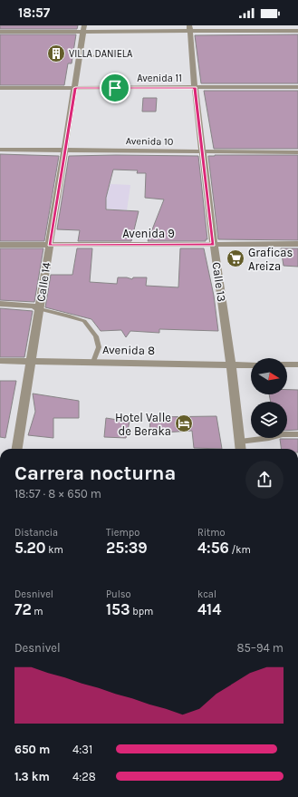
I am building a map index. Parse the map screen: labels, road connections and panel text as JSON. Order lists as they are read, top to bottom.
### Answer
{
  "streets": {
    "street": [
      "Avenida 11",
      "Avenida 10",
      "Avenida 9",
      "Calle 14",
      "Calle 13",
      "Avenida 8"
    ]
  },
  "crossings": [
    ["Avenida 11", "Calle 14"],
    ["Avenida 11", "Calle 13"],
    ["Avenida 10", "Calle 14"],
    ["Avenida 10", "Calle 13"],
    ["Avenida 9", "Calle 14"],
    ["Avenida 9", "Calle 13"],
    ["Calle 14", "Avenida 8"],
    ["Calle 13", "Avenida 8"]
  ],
  "places": {
    "building": ["VILLA DANIELA"],
    "supermarket": ["Graficas Areiza"],
    "hotel": ["Hotel Valle de Beraka"]
  },
  "north": "right",
  "page": {
    "status": "18:57",
    "heading": ["Carrera nocturna", "18:57 · 8 × 650 m"],
    "stats": [
      ["Distancia", "5.20 km"],
      ["Tiempo", "25:39"],
      ["Ritmo", "4:56 /km"],
      ["Desnivel", "72 m"],
      ["Pulso", "153 bpm"],
      ["kcal", "414"]
    ],
    "chart": ["Desnivel", "85–94 m"],
    "list": [
      {
        "name": "650 m",
        "note": "4:31"
      },
      {
        "name": "1.3 km",
        "note": "4:28"
      }
    ]
  }
}
